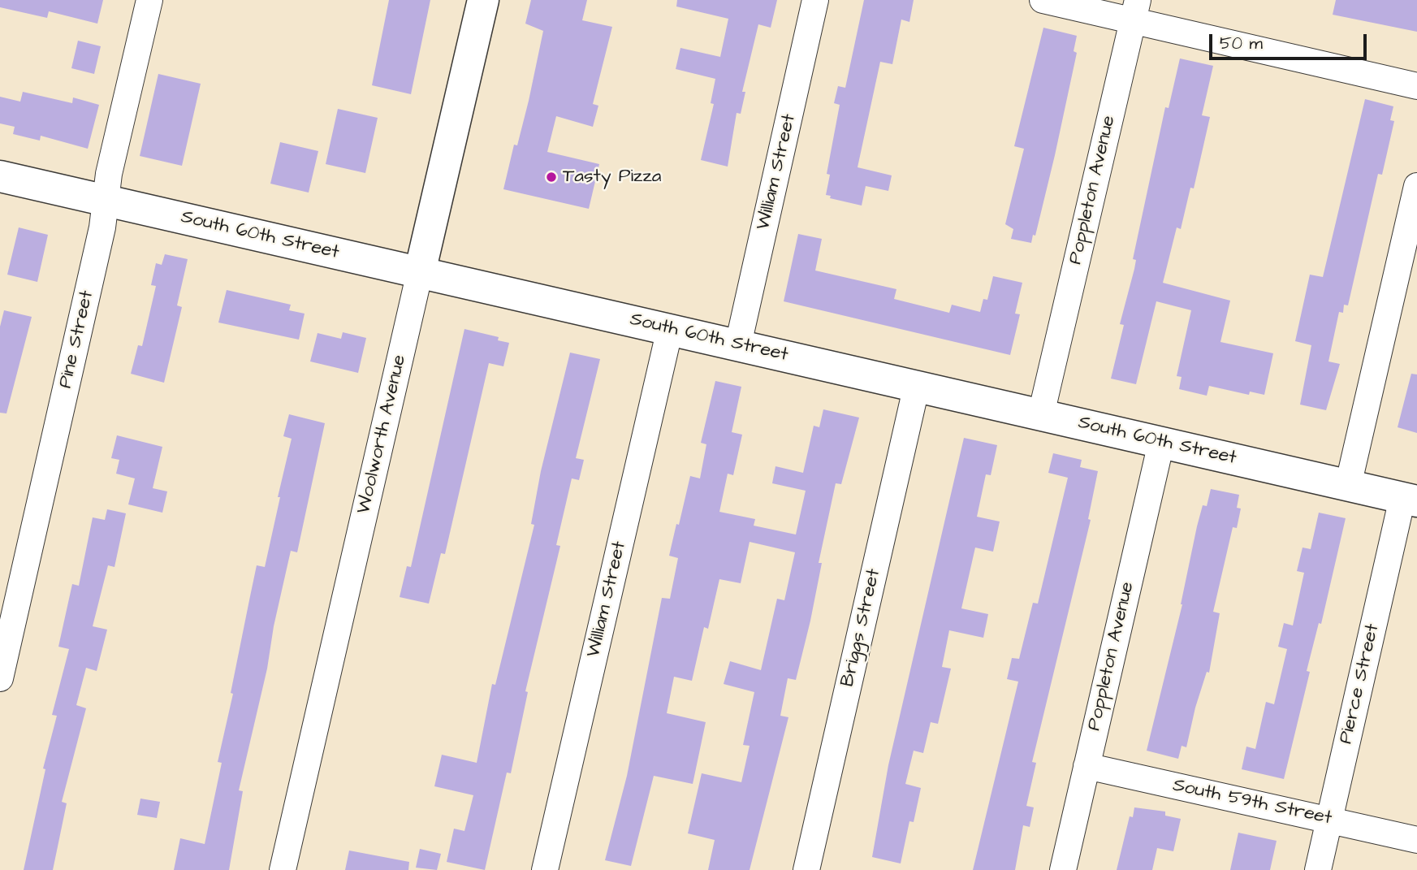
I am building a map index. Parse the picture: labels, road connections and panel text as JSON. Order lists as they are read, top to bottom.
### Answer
{
  "streets": {
    "main road": ["South 60th Street", "Woolworth Avenue"],
    "street": [
      "William Street",
      "Poppleton Avenue",
      "Pine Street",
      "Briggs Street",
      "Pierce Street",
      "South 59th Street"
    ]
  },
  "crossings": [
    ["William Street", "South 60th Street"],
    ["Poppleton Avenue", "South 60th Street"],
    ["Poppleton Avenue", "South 59th Street"],
    ["South 60th Street", "Pine Street"],
    ["South 60th Street", "Woolworth Avenue"],
    ["South 60th Street", "Briggs Street"],
    ["South 60th Street", "Pierce Street"],
    ["Pierce Street", "South 59th Street"]
  ],
  "places": ["Tasty Pizza"],
  "scale_bar": "50 m"
}
